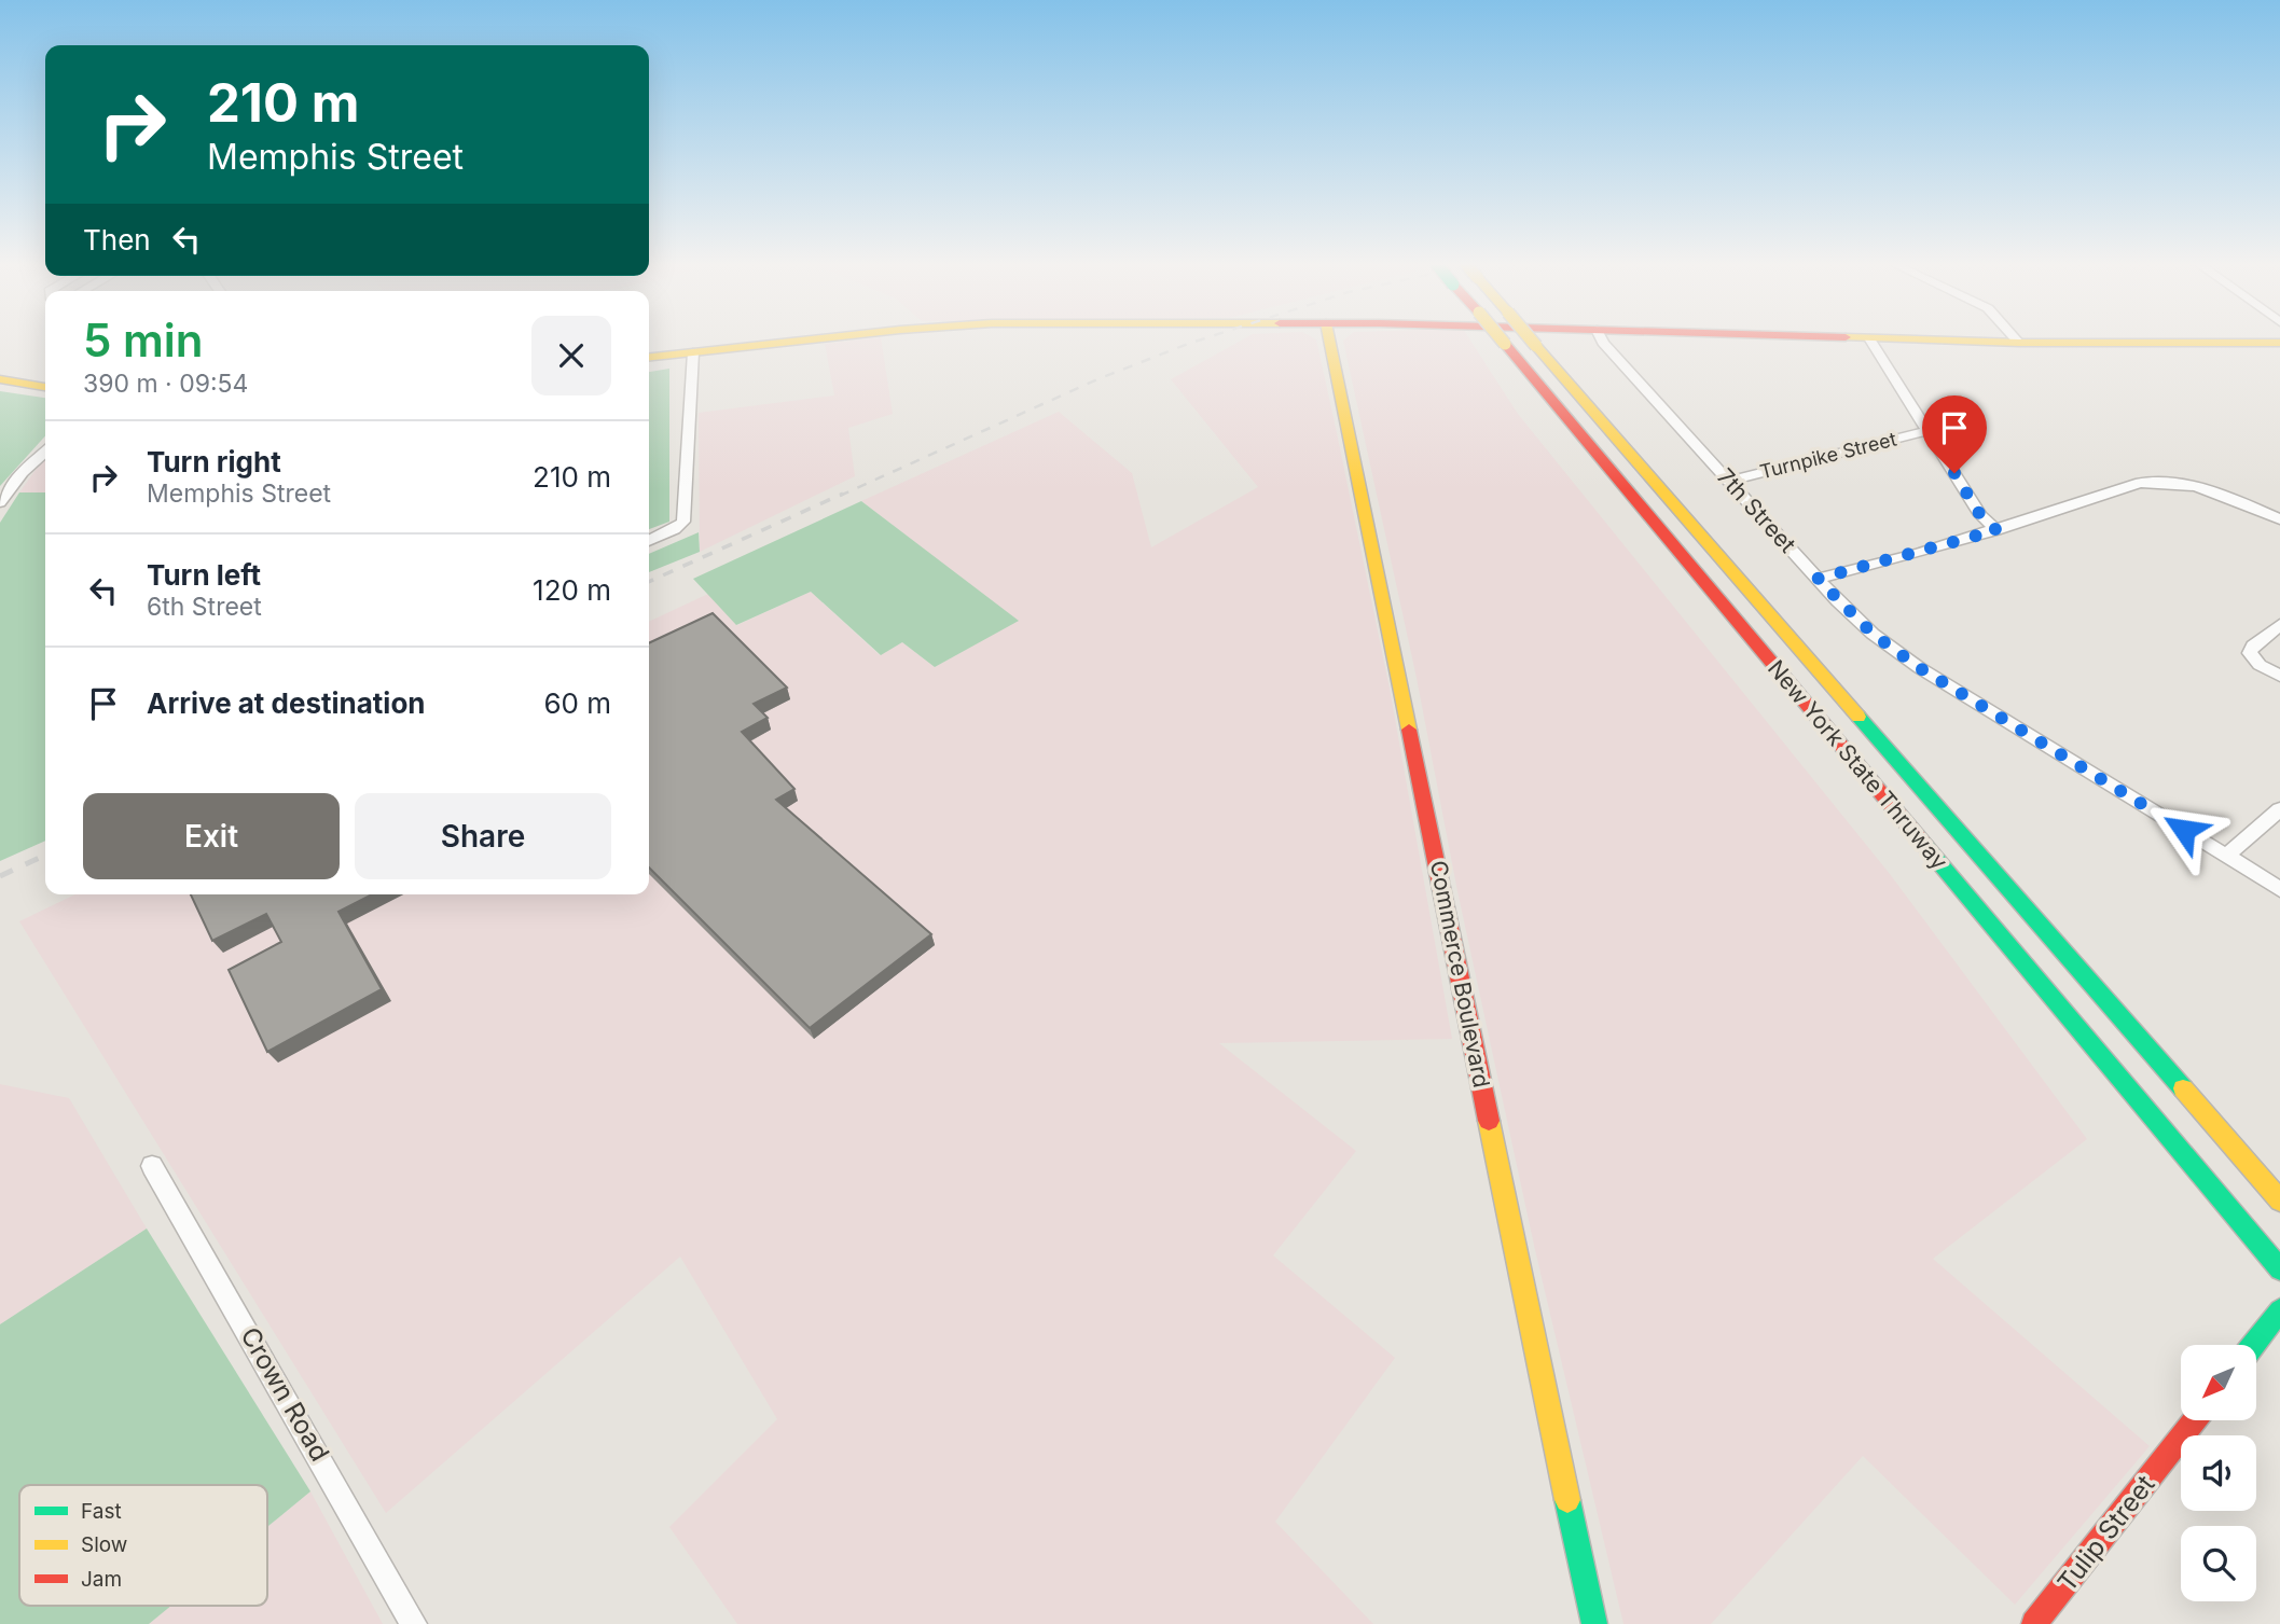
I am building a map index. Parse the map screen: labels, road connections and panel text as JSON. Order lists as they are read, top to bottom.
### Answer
{
  "streets": {
    "main road": ["New York State Thruway", "Commerce Boulevard", "Tulip Street"],
    "street": ["Turnpike Street", "7th Street", "Crown Road"]
  },
  "crossings": [
    ["Turnpike Street", "7th Street"]
  ],
  "legend": ["Fast", "Slow", "Jam"],
  "north": "bottom left",
  "page": {
    "turn": ["210 m", "Memphis Street"],
    "then": "Then",
    "heading": ["5 min", "390 m · 09:54"],
    "list": [
      {
        "name": "Turn right",
        "note": "Memphis Street",
        "value": "210 m"
      },
      {
        "name": "Turn left",
        "note": "6th Street",
        "value": "120 m"
      },
      {
        "name": "Arrive at destination",
        "value": "60 m"
      }
    ],
    "buttons": ["Exit", "Share"]
  }
}
